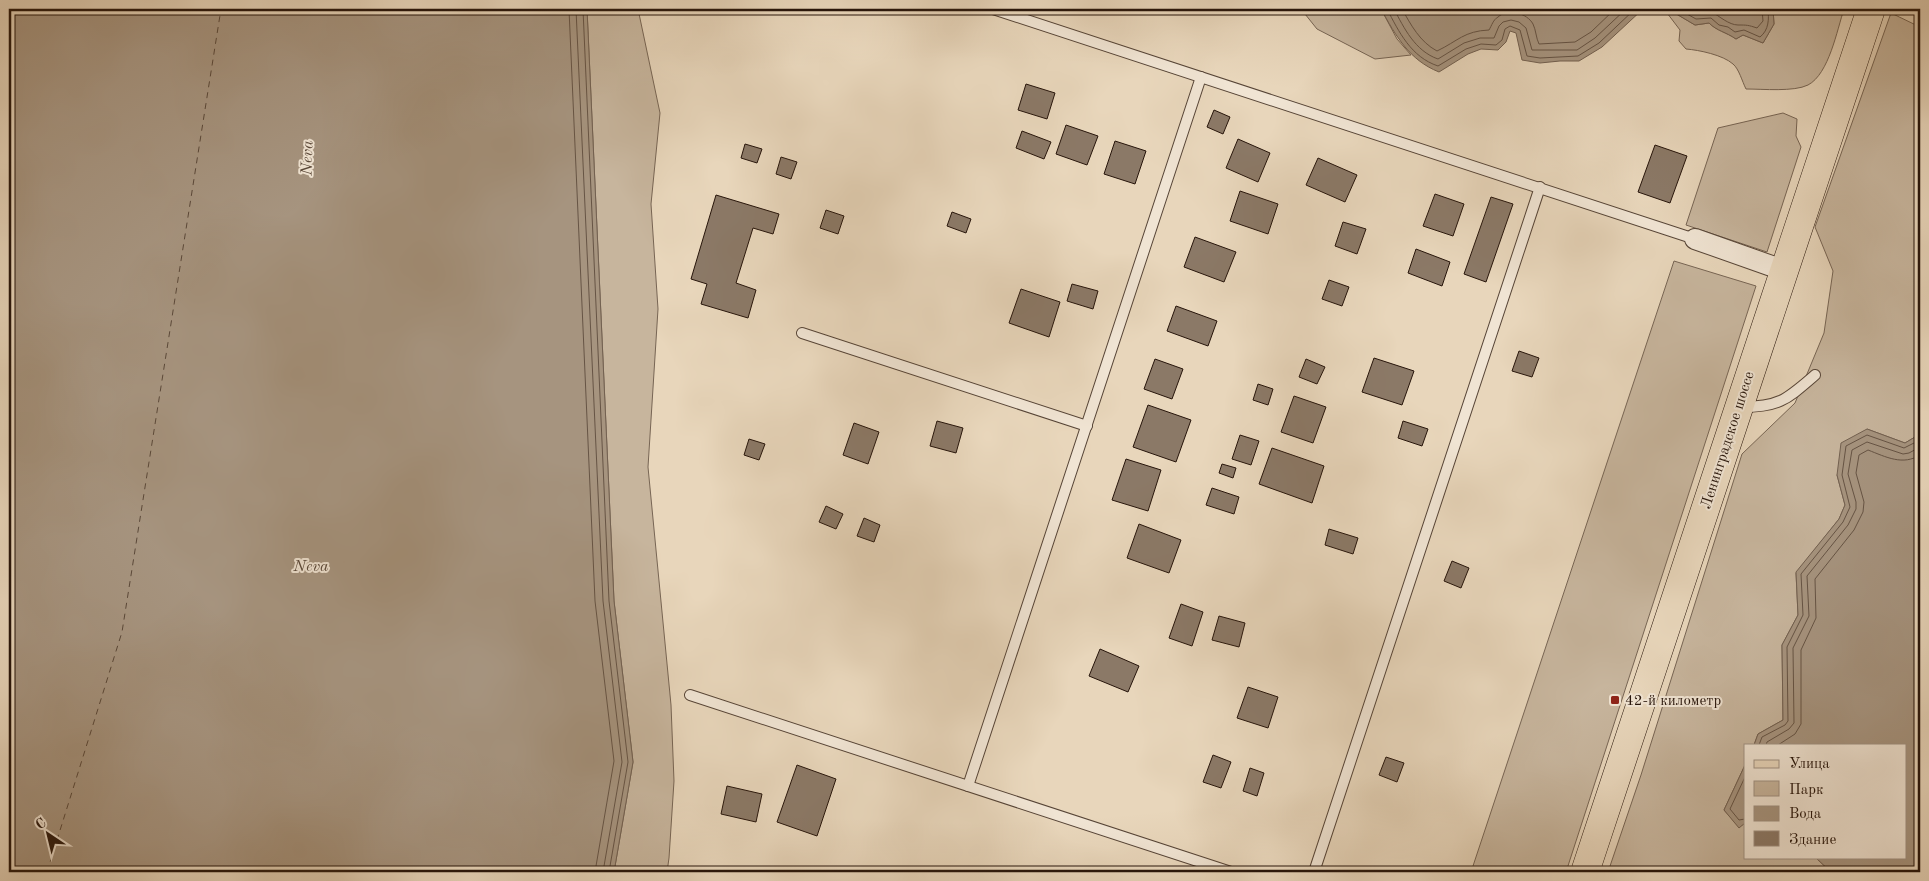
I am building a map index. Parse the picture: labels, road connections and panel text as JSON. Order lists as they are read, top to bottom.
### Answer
{
  "streets": {
    "main road": ["Ленинградское шоссе"]
  },
  "water": ["Neva"],
  "places": {
    "transit": ["42-й километр"]
  },
  "legend": [
    "Улица",
    "Парк",
    "Вода",
    "Здание"
  ],
  "north": "top left"
}
